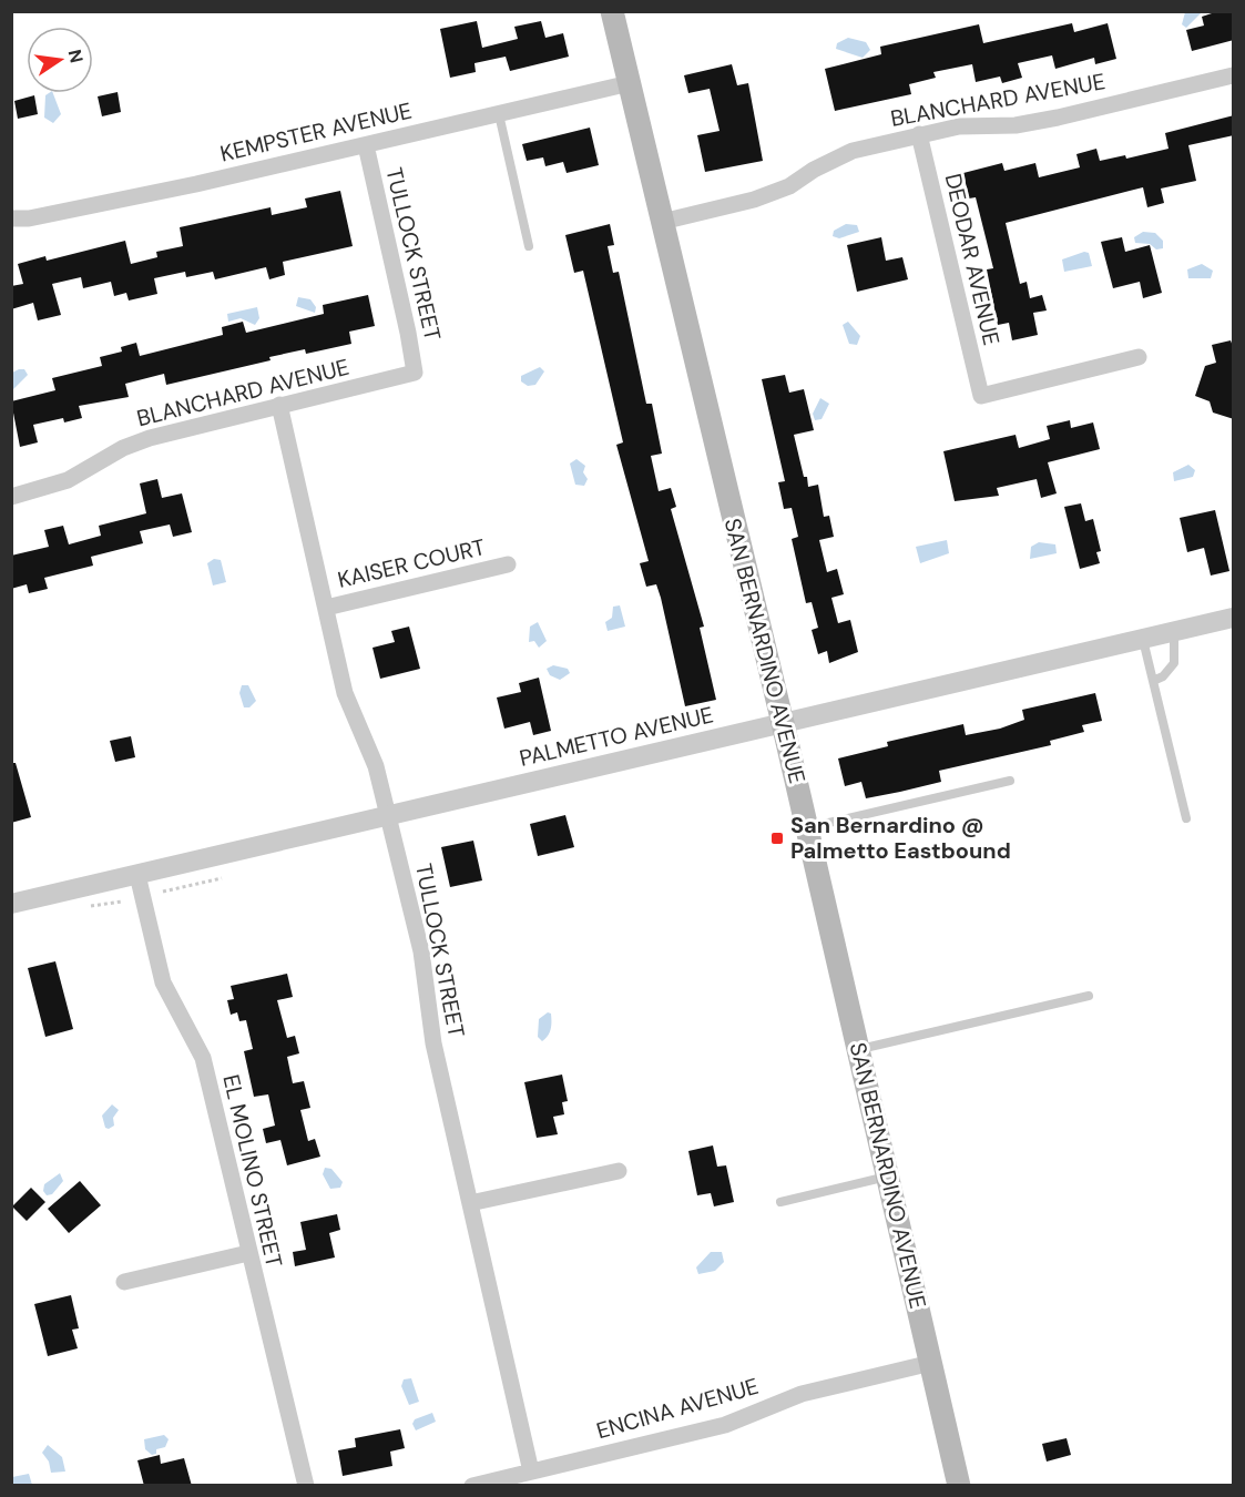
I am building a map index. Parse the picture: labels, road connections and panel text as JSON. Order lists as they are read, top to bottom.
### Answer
{
  "streets": {
    "main road": ["SAN BERNARDINO AVENUE"],
    "street": [
      "BLANCHARD AVENUE",
      "KEMPSTER AVENUE",
      "TULLOCK STREET",
      "DEODAR AVENUE",
      "KAISER COURT",
      "PALMETTO AVENUE",
      "EL MOLINO STREET",
      "ENCINA AVENUE"
    ]
  },
  "crossings": [
    ["BLANCHARD AVENUE", "TULLOCK STREET"],
    ["BLANCHARD AVENUE", "DEODAR AVENUE"],
    ["BLANCHARD AVENUE", "SAN BERNARDINO AVENUE"],
    ["KEMPSTER AVENUE", "TULLOCK STREET"],
    ["KEMPSTER AVENUE", "SAN BERNARDINO AVENUE"],
    ["TULLOCK STREET", "KAISER COURT"],
    ["TULLOCK STREET", "PALMETTO AVENUE"],
    ["TULLOCK STREET", "ENCINA AVENUE"],
    ["SAN BERNARDINO AVENUE", "PALMETTO AVENUE"],
    ["SAN BERNARDINO AVENUE", "ENCINA AVENUE"],
    ["PALMETTO AVENUE", "EL MOLINO STREET"]
  ],
  "places": {
    "transit": ["San Bernardino @ Palmetto Eastbound"]
  },
  "north": "right"
}
